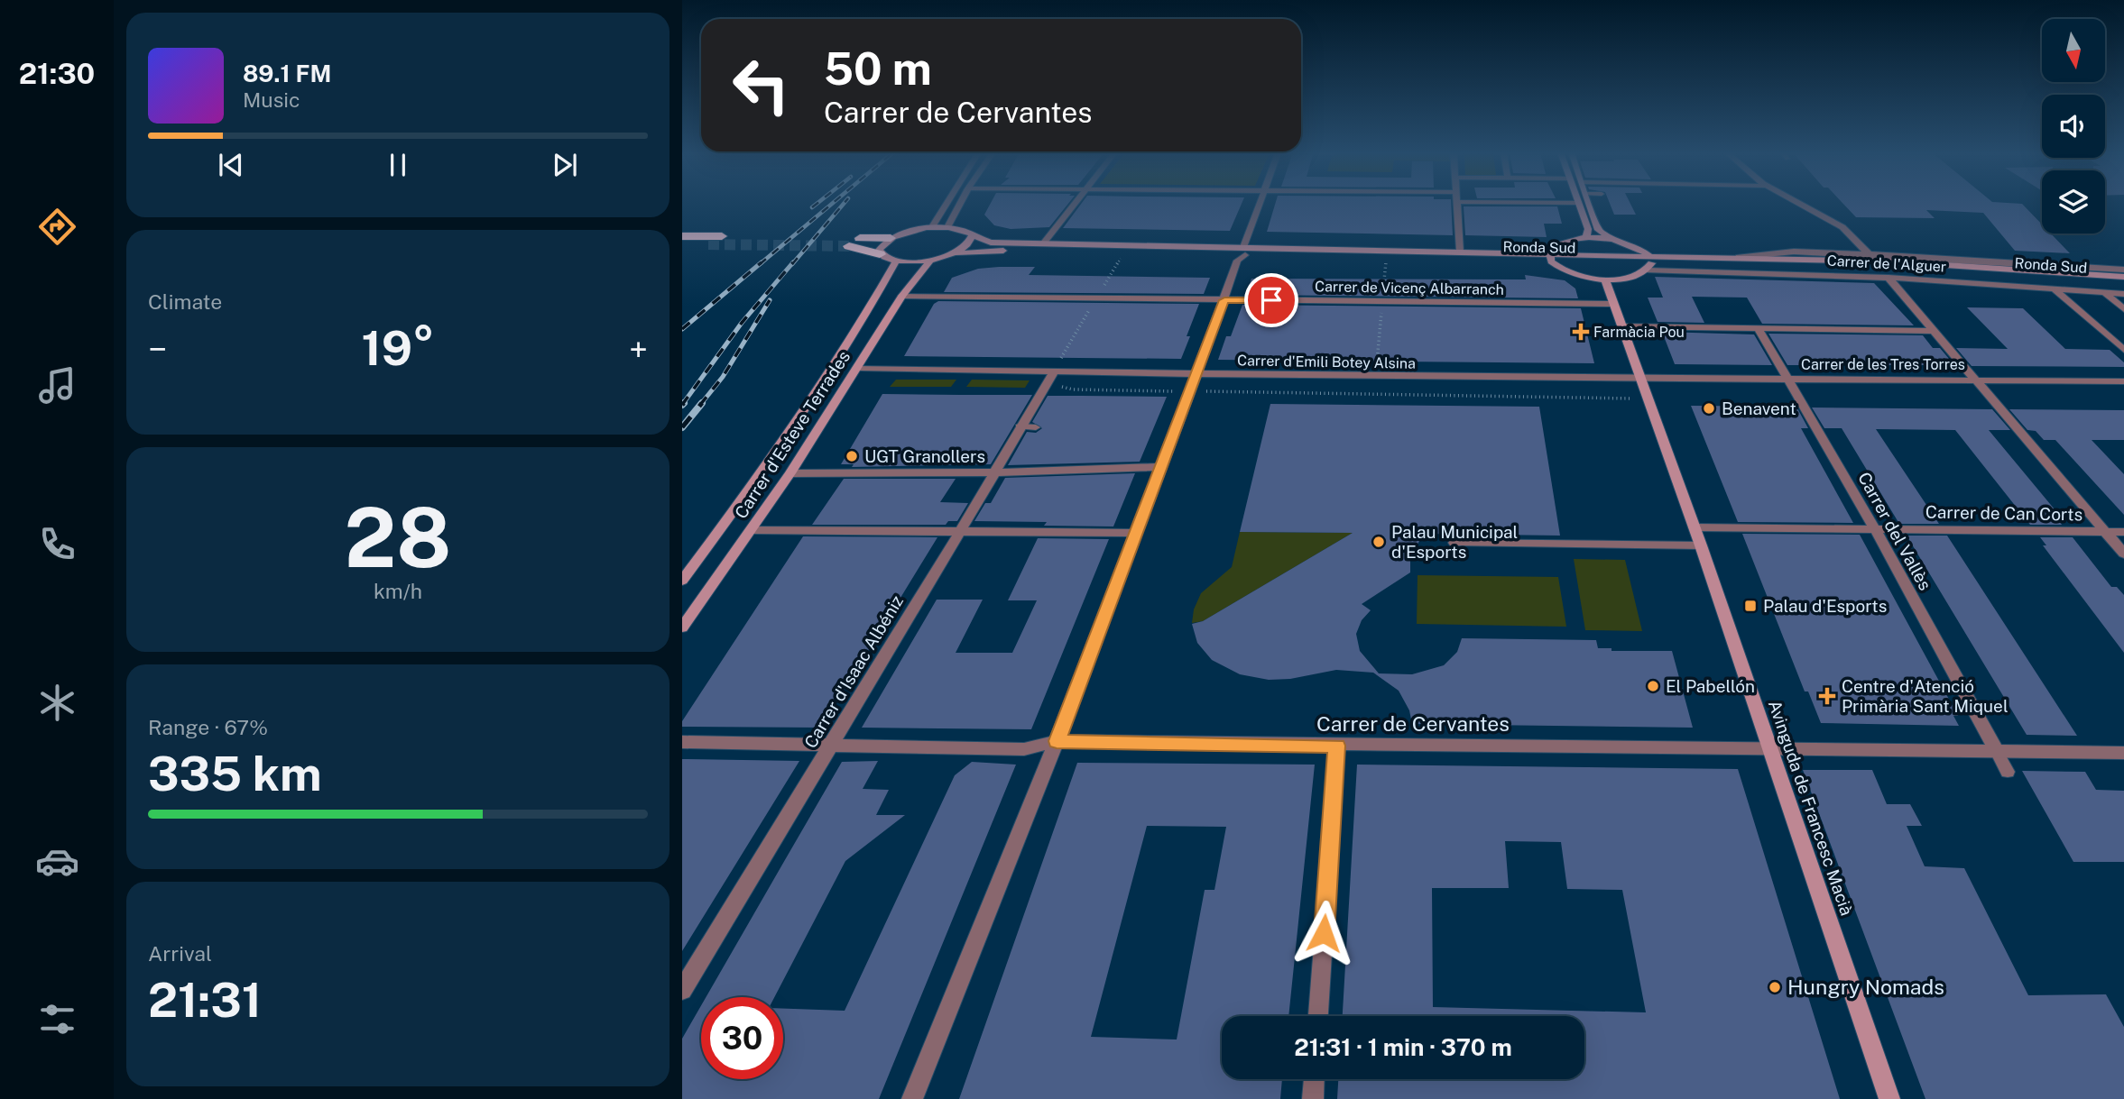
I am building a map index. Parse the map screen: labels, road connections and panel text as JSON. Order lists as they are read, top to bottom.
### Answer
{
  "streets": {
    "main road": ["Ronda Sud", "Carrer d'Esteve Terrades", "Avinguda de Francesc Macià"],
    "street": [
      "Carrer de l'Alguer",
      "Carrer de Vicenç Albarranch",
      "Carrer d'Emili Botey Alsina",
      "Carrer de les Tres Torres",
      "Carrer de Can Corts",
      "Carrer del Vallès",
      "Carrer d'Isaac Albéniz",
      "Carrer de Cervantes"
    ]
  },
  "crossings": [
    ["Ronda Sud", "Carrer de l'Alguer"],
    ["Ronda Sud", "Carrer d'Esteve Terrades"],
    ["Carrer de Vicenç Albarranch", "Carrer d'Esteve Terrades"],
    ["Carrer de Vicenç Albarranch", "Avinguda de Francesc Macià"],
    ["Carrer d'Emili Botey Alsina", "Carrer de les Tres Torres"],
    ["Carrer d'Emili Botey Alsina", "Carrer d'Esteve Terrades"],
    ["Carrer d'Emili Botey Alsina", "Carrer d'Isaac Albéniz"],
    ["Carrer d'Emili Botey Alsina", "Avinguda de Francesc Macià"],
    ["Carrer de les Tres Torres", "Carrer del Vallès"],
    ["Carrer de les Tres Torres", "Avinguda de Francesc Macià"],
    ["Carrer de Can Corts", "Carrer del Vallès"],
    ["Carrer de Can Corts", "Avinguda de Francesc Macià"],
    ["Carrer del Vallès", "Carrer de Cervantes"],
    ["Carrer d'Isaac Albéniz", "Carrer de Cervantes"],
    ["Carrer de Cervantes", "Avinguda de Francesc Macià"]
  ],
  "places": {
    "health": ["Farmàcia Pou", "Centre d'Atenció Primària Sant Miquel"],
    "other": [
      "Benavent",
      "UGT Granollers",
      "Palau Municipal d'Esports",
      "El Pabellón",
      "Hungry Nomads"
    ],
    "transit": ["Palau d'Esports"]
  },
  "north": "bottom",
  "page": {
    "tabs": "21:30",
    "turn": ["50 m", "Carrer de Cervantes"],
    "song": ["89.1 FM", "Music"],
    "tile": [
      "Climate",
      ["28", "km/h"],
      ["Range · 67%", "335 km"],
      ["Arrival", "21:31"]
    ],
    "heat": ["−", "19°", "+"],
    "limit": "30",
    "trip": "21:31 · 1 min · 370 m"
  }
}
